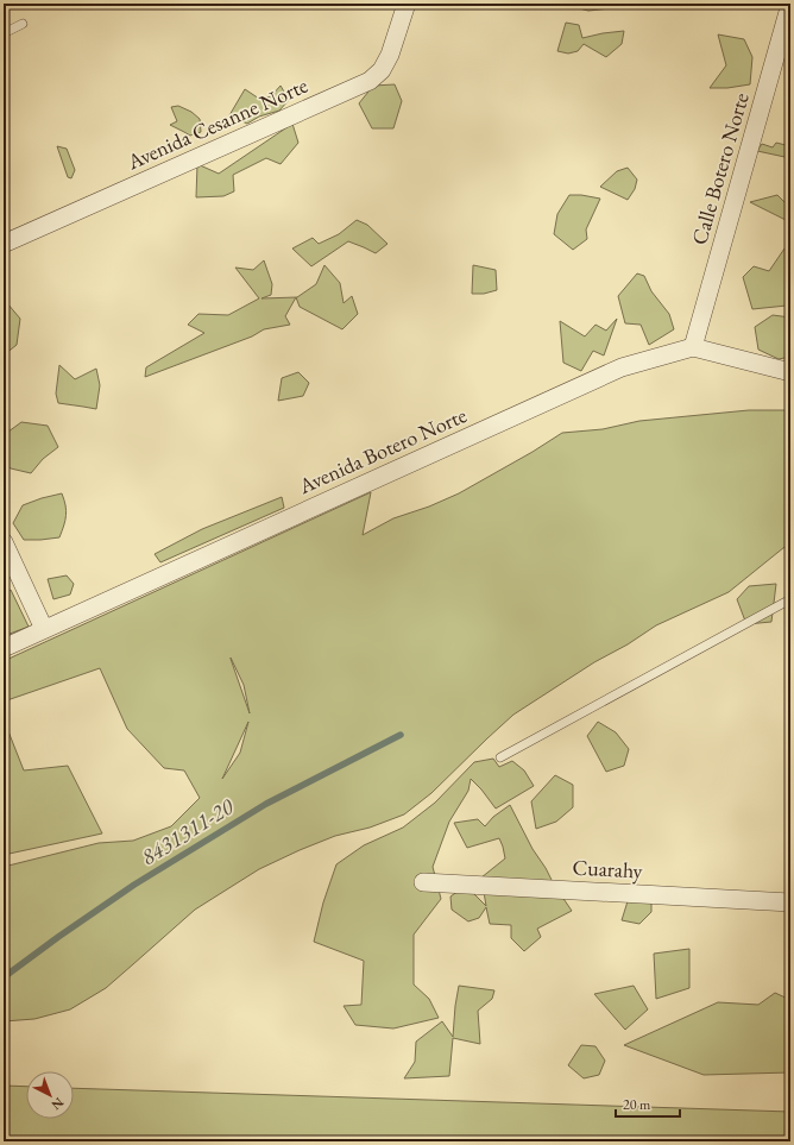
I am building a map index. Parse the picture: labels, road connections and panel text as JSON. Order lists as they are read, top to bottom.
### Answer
{
  "streets": {
    "street": [
      "Avenida Cesanne Norte",
      "Calle Botero Norte",
      "Avenida Botero Norte",
      "Cuarahy"
    ]
  },
  "crossings": [
    ["Calle Botero Norte", "Avenida Botero Norte"]
  ],
  "water": ["8431311-20"],
  "scale_bar": "20 m",
  "north": "bottom right"
}
